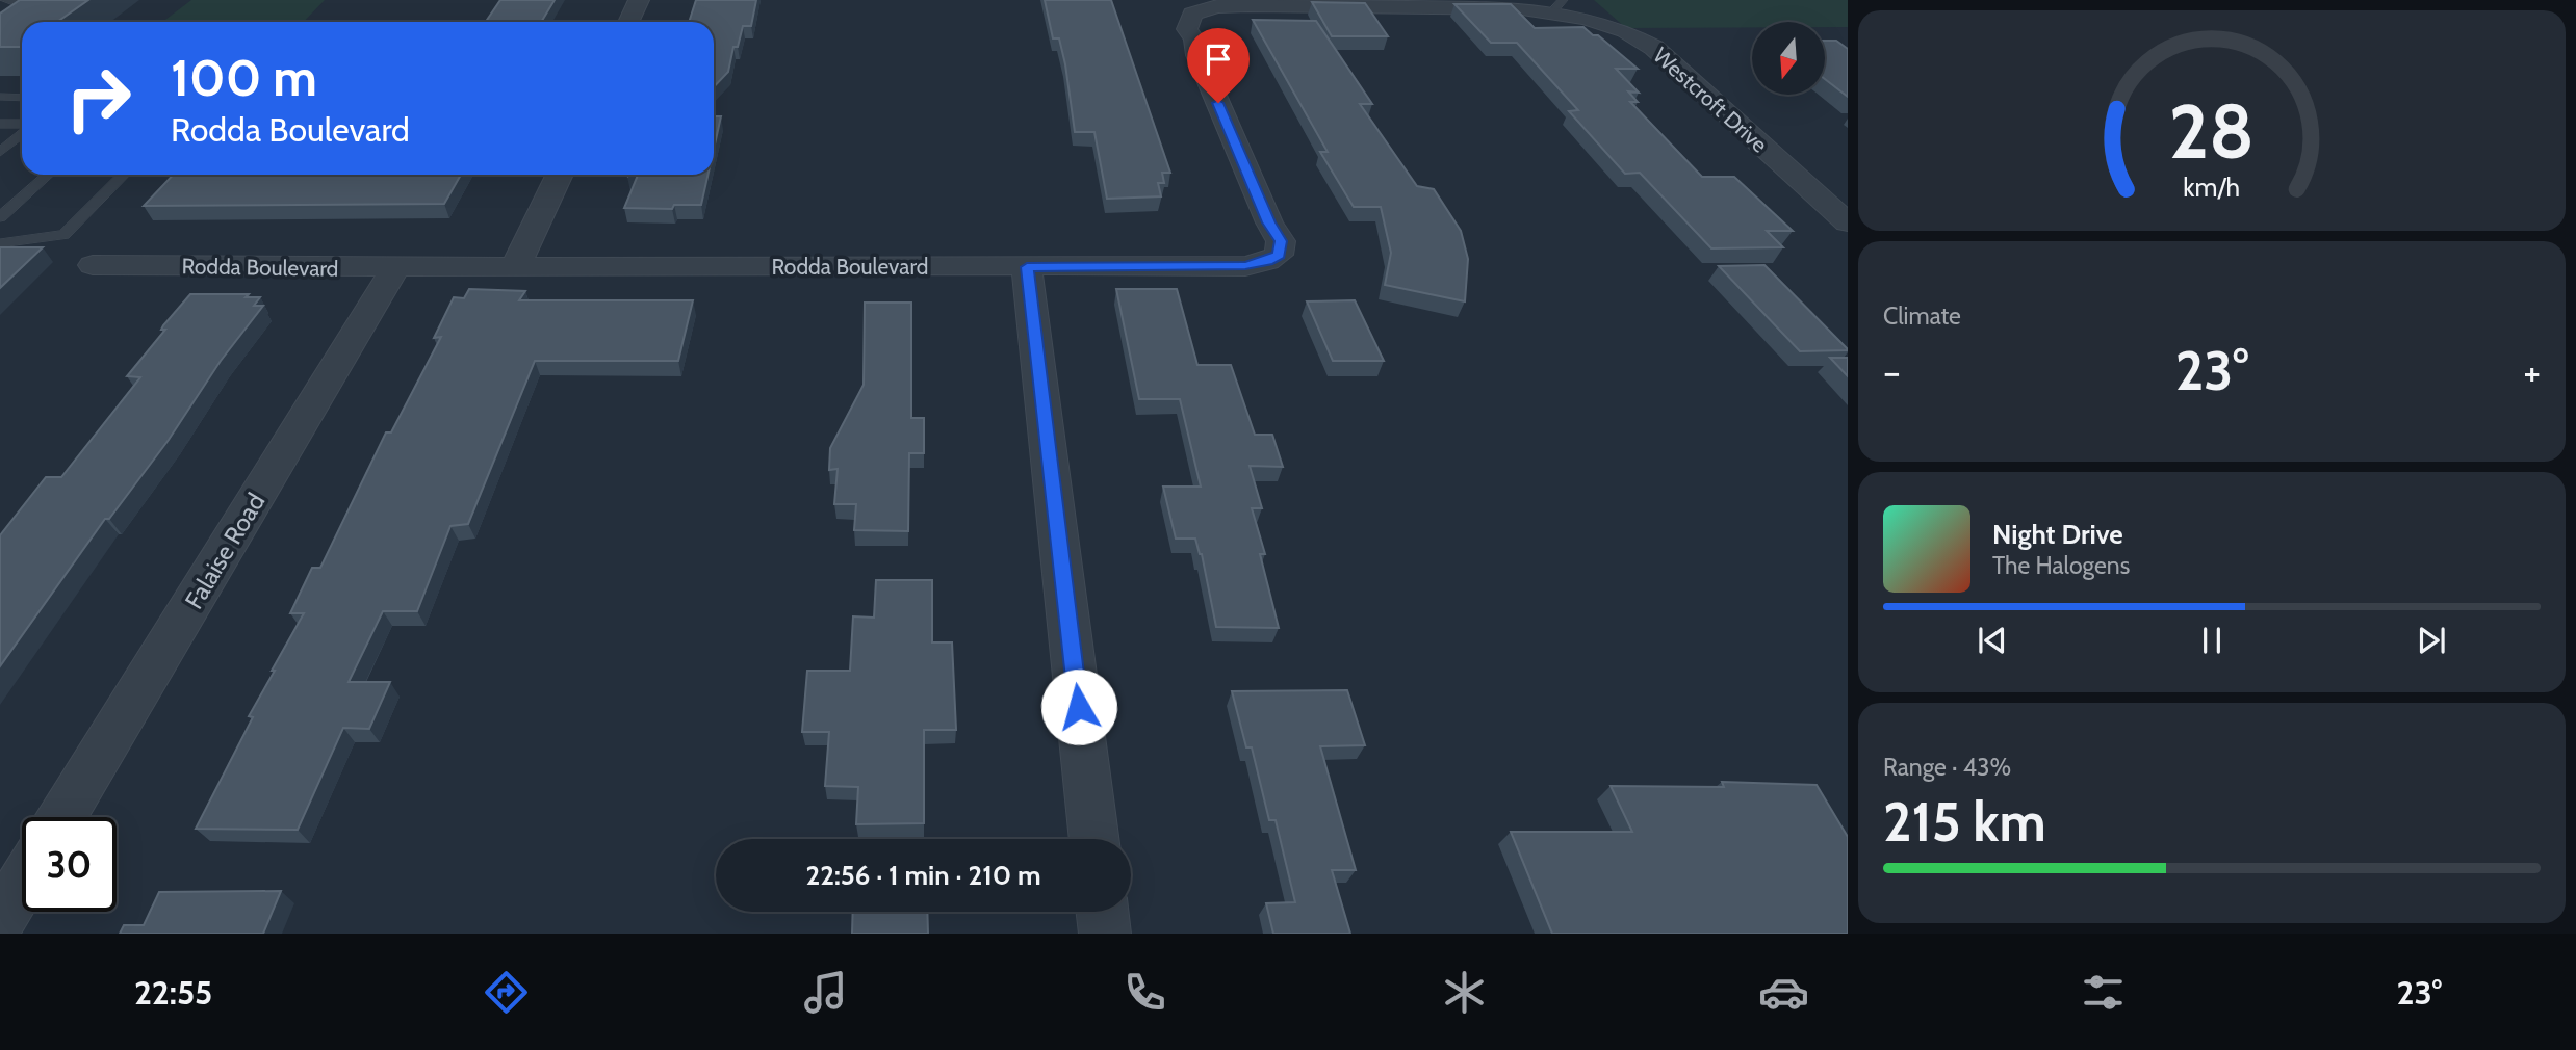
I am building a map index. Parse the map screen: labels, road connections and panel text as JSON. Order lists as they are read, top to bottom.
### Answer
{
  "streets": {
    "street": ["Westcroft Drive", "Rodda Boulevard", "Falaise Road"]
  },
  "crossings": [
    ["Westcroft Drive", "Rodda Boulevard"],
    ["Rodda Boulevard", "Falaise Road"]
  ],
  "north": "bottom",
  "page": {
    "turn": ["100 m", "Rodda Boulevard"],
    "tile": [
      "Climate",
      ["Range · 43%", "215 km"]
    ],
    "heat": ["−", "23°", "+"],
    "song": ["Night Drive", "The Halogens"],
    "limit": "30",
    "trip": "22:56 · 1 min · 210 m",
    "tabs": ["22:55", "23°"],
    "gauge": ["28", "km/h"]
  }
}
